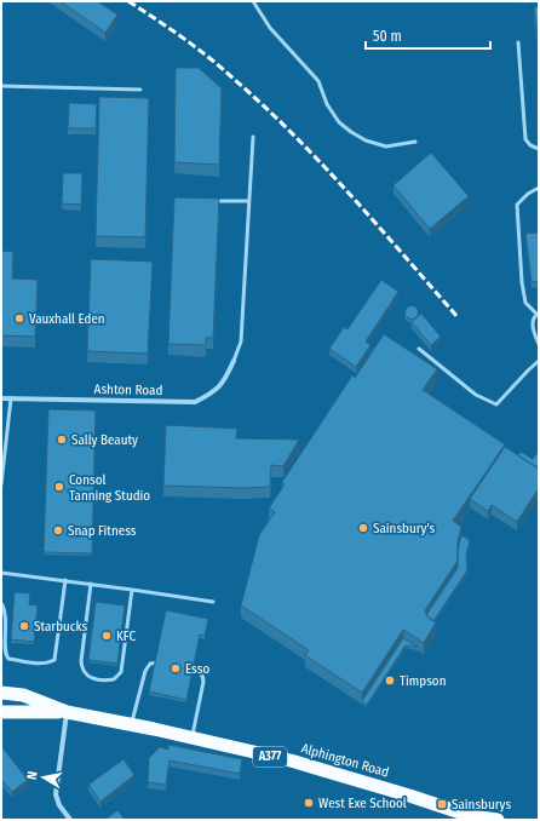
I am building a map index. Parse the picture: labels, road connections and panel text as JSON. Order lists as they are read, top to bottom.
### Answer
{
  "streets": {
    "highway": ["A377", "Alphington Road"],
    "street": ["Ashton Road"]
  },
  "places": {
    "other": [
      "Vauxhall Eden",
      "Sally Beauty",
      "Consol Tanning Studio",
      "Sainsbury's",
      "Snap Fitness",
      "Starbucks",
      "KFC",
      "Esso",
      "Timpson",
      "West Exe School"
    ],
    "transit": ["Sainsburys"]
  },
  "scale_bar": "50 m",
  "north": "left"
}
